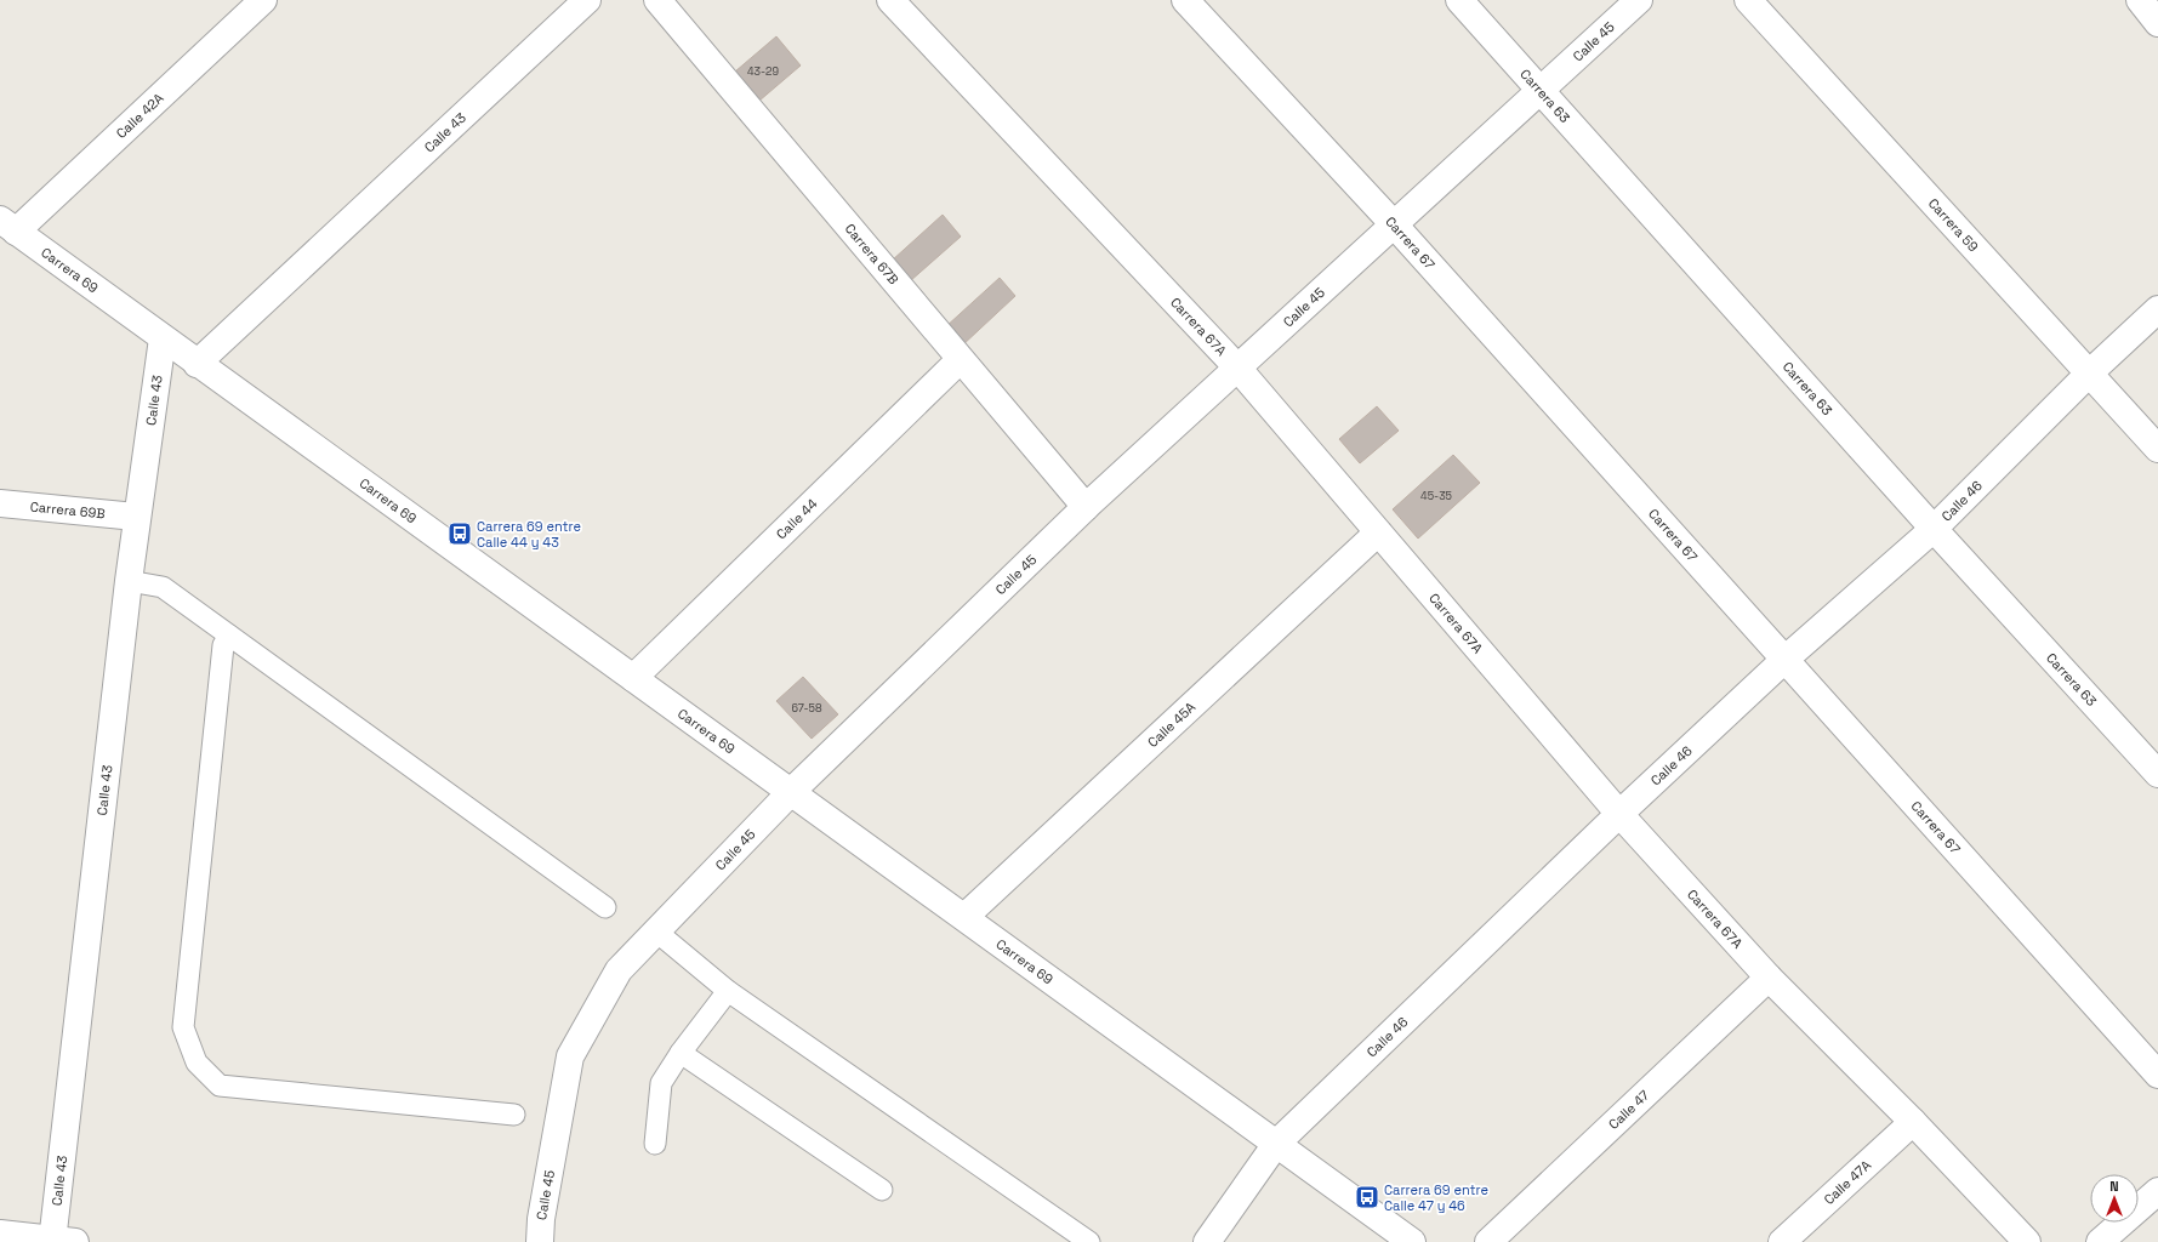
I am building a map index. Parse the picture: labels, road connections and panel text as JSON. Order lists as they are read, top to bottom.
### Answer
{
  "streets": {
    "street": [
      "Calle 45",
      "Carrera 63",
      "Calle 42A",
      "Calle 43",
      "Carrera 59",
      "Carrera 67",
      "Carrera 67B",
      "Carrera 69",
      "Carrera 67A",
      "Calle 46",
      "Carrera 69B",
      "Calle 44",
      "Calle 45A",
      "Calle 47",
      "Calle 47A"
    ]
  },
  "crossings": [
    ["Calle 45", "Carrera 63"],
    ["Calle 45", "Carrera 67"],
    ["Calle 45", "Carrera 67B"],
    ["Calle 45", "Carrera 69"],
    ["Calle 45", "Carrera 67A"],
    ["Carrera 63", "Calle 46"],
    ["Calle 42A", "Carrera 69"],
    ["Calle 43", "Carrera 69"],
    ["Calle 43", "Carrera 69B"],
    ["Carrera 59", "Calle 46"],
    ["Carrera 67", "Calle 46"],
    ["Carrera 67B", "Calle 44"],
    ["Carrera 69", "Calle 46"],
    ["Carrera 69", "Calle 44"],
    ["Carrera 69", "Calle 45A"],
    ["Carrera 67A", "Calle 46"],
    ["Carrera 67A", "Calle 45A"],
    ["Carrera 67A", "Calle 47"],
    ["Carrera 67A", "Calle 47A"]
  ],
  "places": {
    "bus stop": ["Carrera 69 entre Calle 44 y 43", "Carrera 69 entre Calle 47 y 46"]
  },
  "house_numbers": ["43-29", "45-35", "67-58"],
  "north": "top"
}
